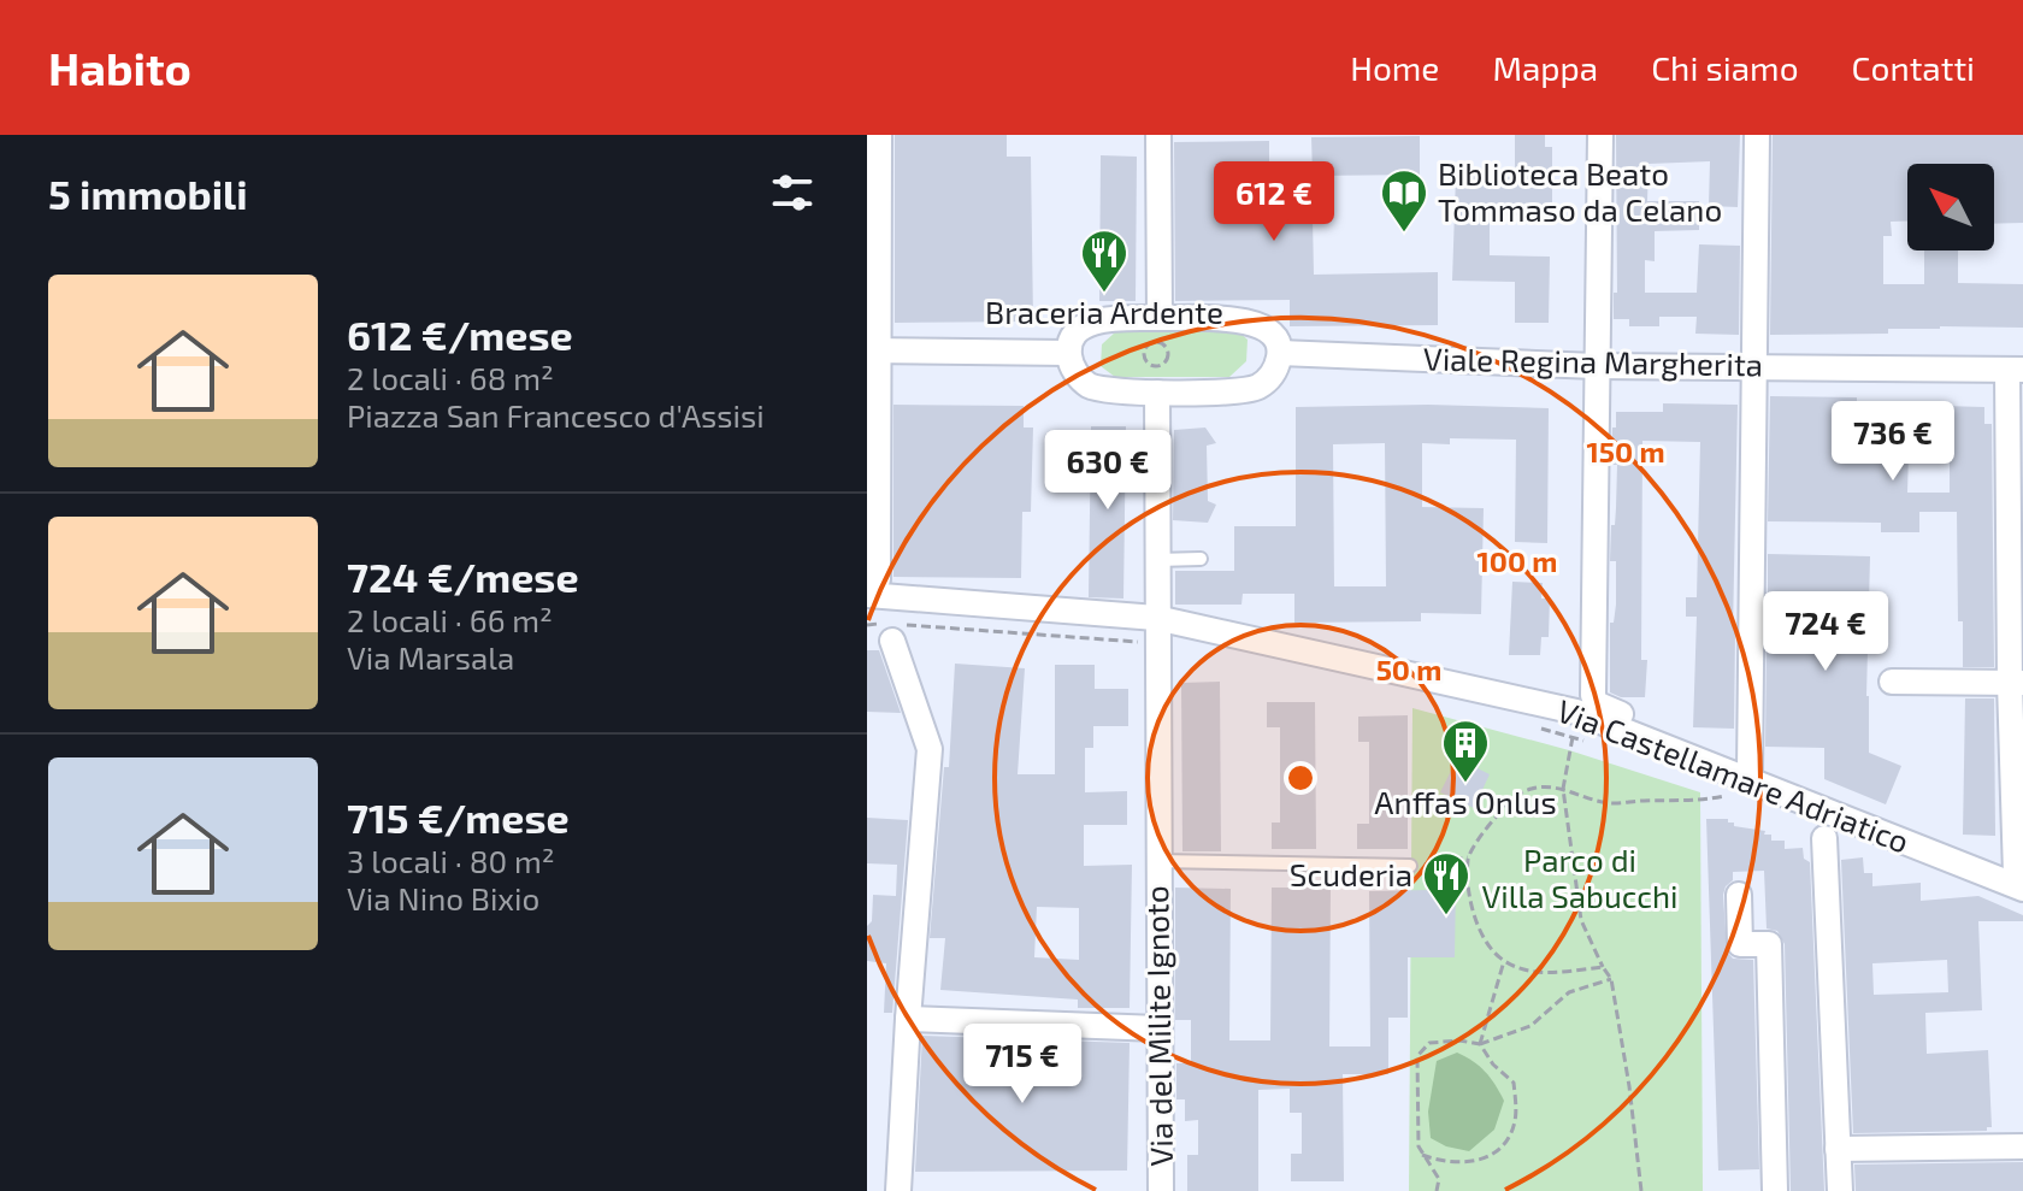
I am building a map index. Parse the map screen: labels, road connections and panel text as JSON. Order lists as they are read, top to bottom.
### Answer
{
  "streets": {
    "street": ["Viale Regina Margherita", "Via Castellamare Adriatico", "Via del Milite Ignoto"]
  },
  "crossings": [
    ["Via Castellamare Adriatico", "Via del Milite Ignoto"]
  ],
  "parks": ["Parco di Villa Sabucchi"],
  "places": {
    "library": ["Biblioteca Beato Tommaso da Celano"],
    "restaurant": ["Braceria Ardente", "Scuderia"],
    "building": ["Anffas Onlus"]
  },
  "north": "top left",
  "page": {
    "header": "Habito",
    "nav": [
      "Home",
      "Mappa",
      "Chi siamo",
      "Contatti"
    ],
    "heading": "5 immobili",
    "price": [
      "612 €",
      "736 €",
      "630 €",
      "724 €",
      "715 €"
    ],
    "list": [
      {
        "name": "612 €/mese",
        "note": "2 locali · 68 m² · Piazza San Francesco d'Assisi"
      },
      {
        "name": "724 €/mese",
        "note": "2 locali · 66 m² · Via Marsala"
      },
      {
        "name": "715 €/mese",
        "note": "3 locali · 80 m² · Via Nino Bixio"
      }
    ]
  },
  "rings": ["150 m", "100 m", "50 m"]
}
